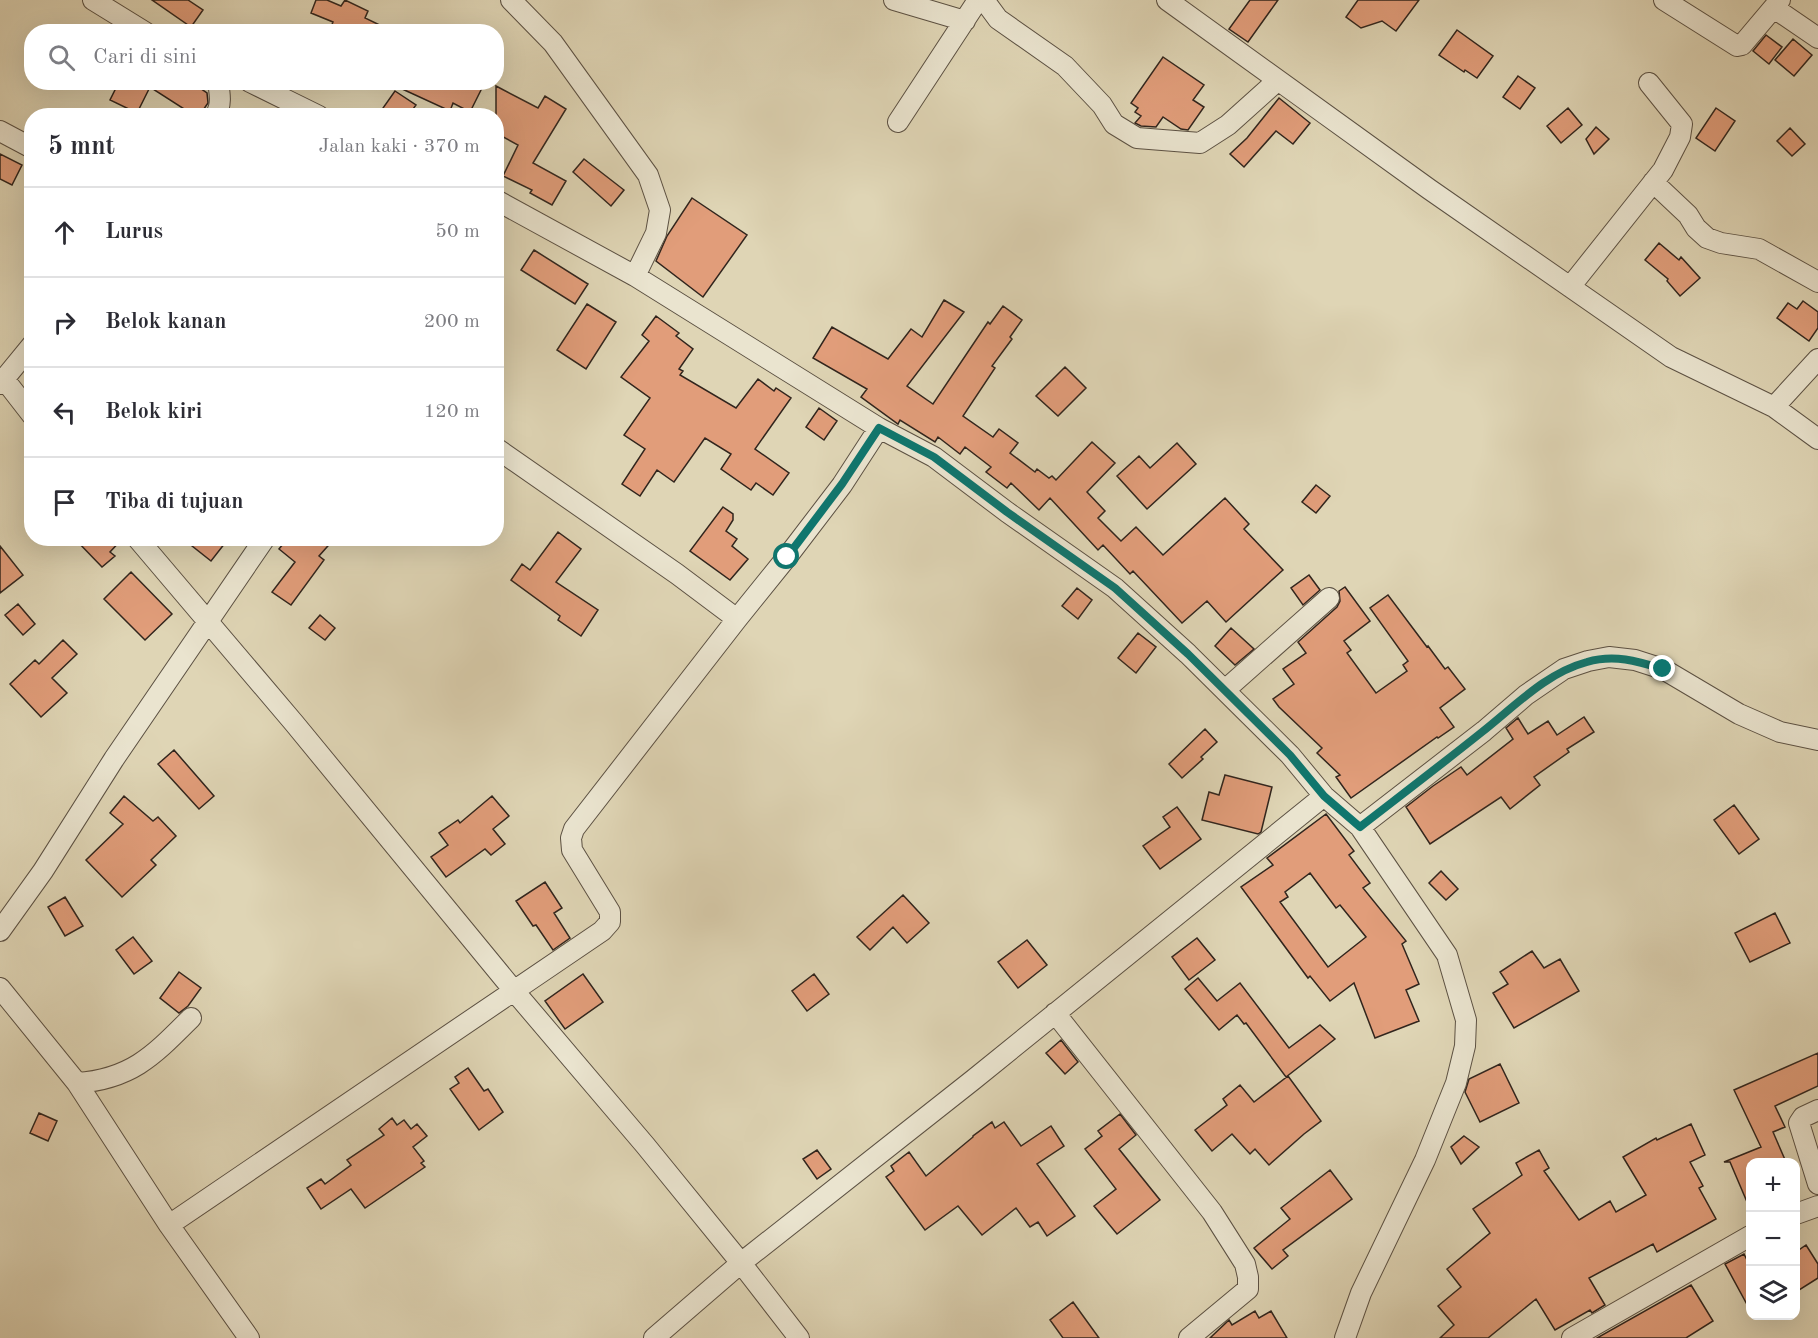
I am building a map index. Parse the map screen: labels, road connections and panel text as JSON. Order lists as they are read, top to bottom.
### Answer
{
  "page": {
    "search": "Cari di sini",
    "heading": ["5 mnt", "Jalan kaki · 370 m"],
    "list": [
      ["Lurus", "50 m"],
      ["Belok kanan", "200 m"],
      ["Belok kiri", "120 m"],
      "Tiba di tujuan"
    ],
    "map_buttons": ["+", "−"]
  }
}
